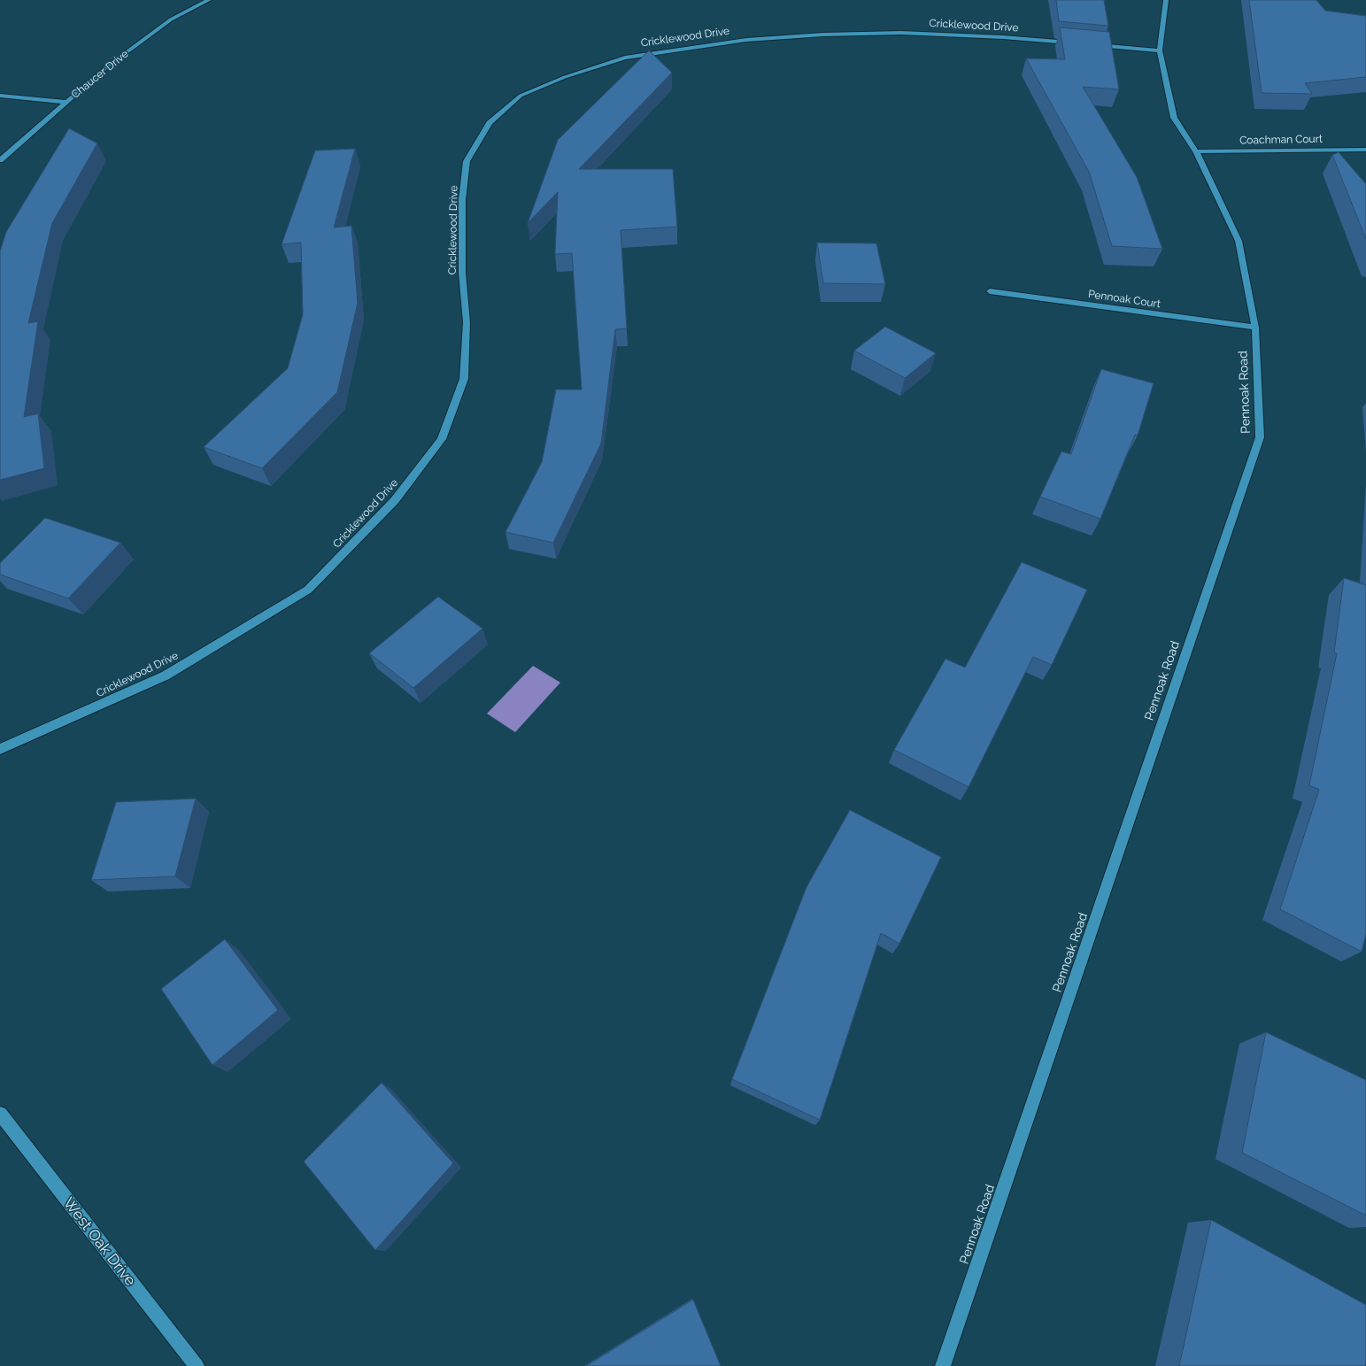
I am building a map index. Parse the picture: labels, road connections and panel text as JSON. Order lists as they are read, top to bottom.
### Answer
{
  "streets": {
    "street": [
      "Cricklewood Drive",
      "Chaucer Drive",
      "Coachman Court",
      "Pennoak Court",
      "Pennoak Road",
      "West Oak Drive"
    ]
  },
  "crossings": [
    ["Coachman Court", "Pennoak Road"],
    ["Pennoak Court", "Pennoak Road"]
  ]
}
